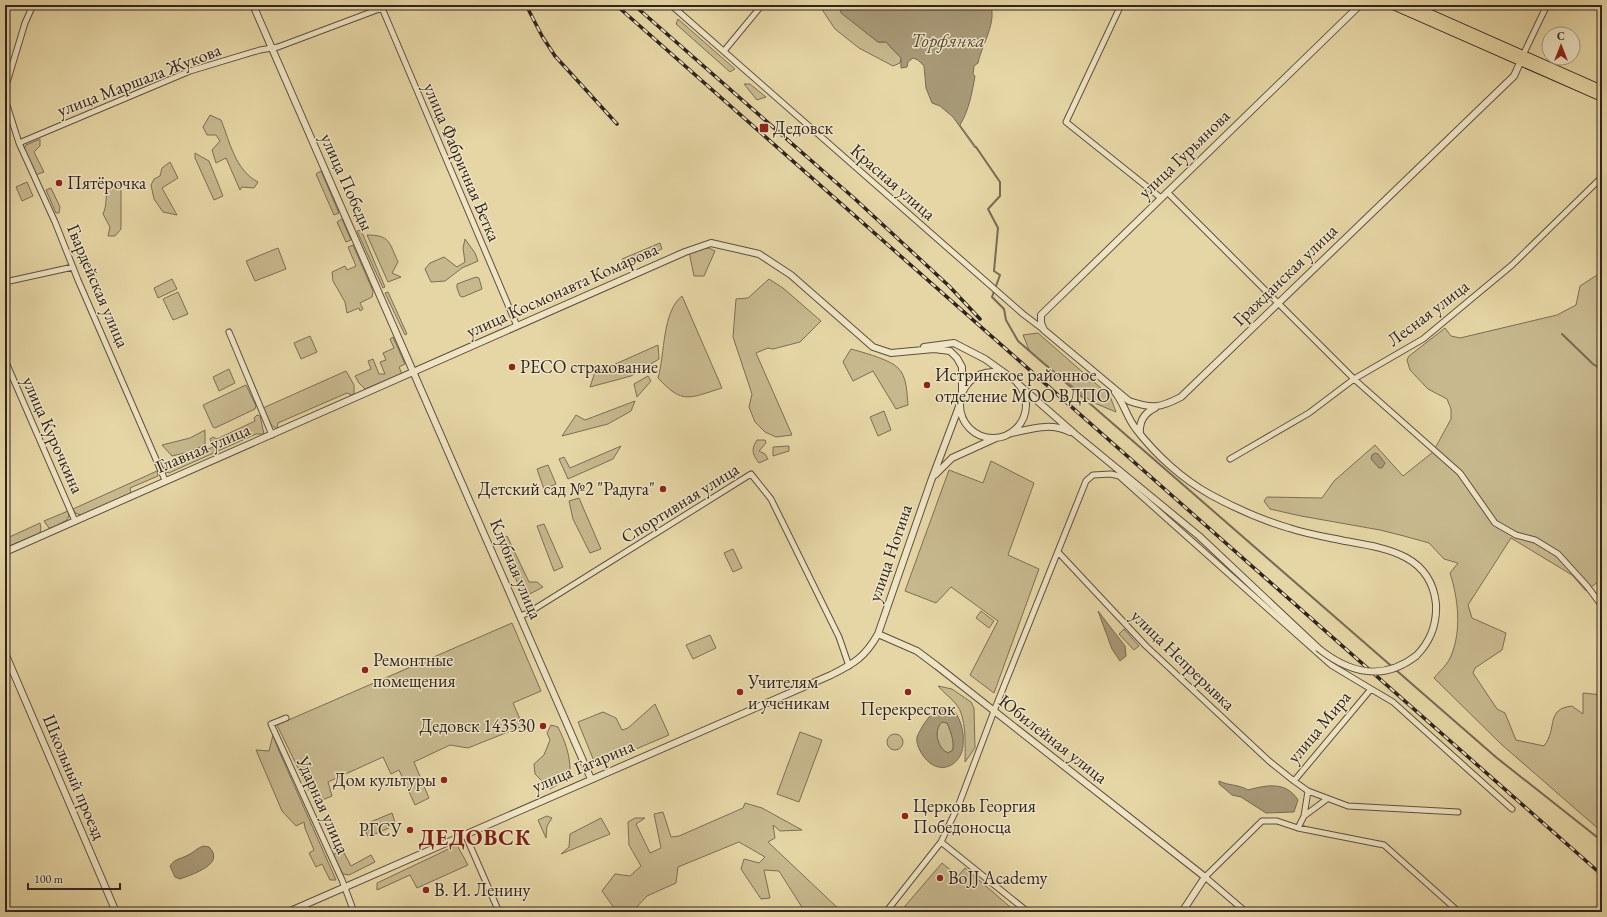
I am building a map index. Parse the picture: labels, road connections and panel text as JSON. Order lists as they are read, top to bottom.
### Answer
{
  "streets": {
    "street": [
      "улица Маршала Жукова",
      "улица Гурьянова",
      "улица Фабричная Ветка",
      "улица Победы",
      "Красная улица",
      "Гражданская улица",
      "Гвардейская улица",
      "улица Космонавта Комарова",
      "Лесная улица",
      "улица Курочкина",
      "Главная улица",
      "Спортивная улица",
      "улица Ногина",
      "Клубная улица",
      "улица Непрерывка",
      "улица Мира",
      "Юбилейная улица",
      "улица Гагарина",
      "Школьный проезд",
      "Ударная улица"
    ]
  },
  "crossings": [
    ["улица Маршала Жукова", "улица Фабричная Ветка"],
    ["улица Маршала Жукова", "улица Победы"],
    ["улица Маршала Жукова", "Гвардейская улица"],
    ["улица Гурьянова", "Красная улица"],
    ["улица Гурьянова", "Гражданская улица"],
    ["улица Фабричная Ветка", "улица Космонавта Комарова"],
    ["улица Победы", "улица Космонавта Комарова"],
    ["улица Победы", "Главная улица"],
    ["улица Победы", "Клубная улица"],
    ["Красная улица", "Гражданская улица"],
    ["Гвардейская улица", "Главная улица"],
    ["улица Космонавта Комарова", "Главная улица"],
    ["улица Космонавта Комарова", "Клубная улица"],
    ["улица Курочкина", "Главная улица"],
    ["Главная улица", "Клубная улица"],
    ["Спортивная улица", "Клубная улица"],
    ["Спортивная улица", "улица Гагарина"],
    ["улица Ногина", "Юбилейная улица"],
    ["улица Ногина", "улица Гагарина"],
    ["Клубная улица", "улица Гагарина"],
    ["улица Непрерывка", "улица Мира"],
    ["Юбилейная улица", "улица Гагарина"],
    ["улица Гагарина", "Ударная улица"]
  ],
  "districts": ["ДЕДОВСК"],
  "water": ["Торфянка"],
  "places": {
    "transit": ["Дедовск"],
    "other": [
      "Пятёрочка",
      "РЕСО страхование",
      "Истринское районное отделение МОО ВДПО",
      "Детский сад №2 \"Радуга\"",
      "Ремонтные помещения",
      "Учителям и ученикам",
      "Перекресток",
      "Дедовск 143530",
      "Дом культуры",
      "Церковь Георгия Победоносца",
      "РГСУ",
      "BoJJ Academy",
      "В. И. Ленину"
    ]
  },
  "scale_bar": "100 m",
  "north": "top"
}
